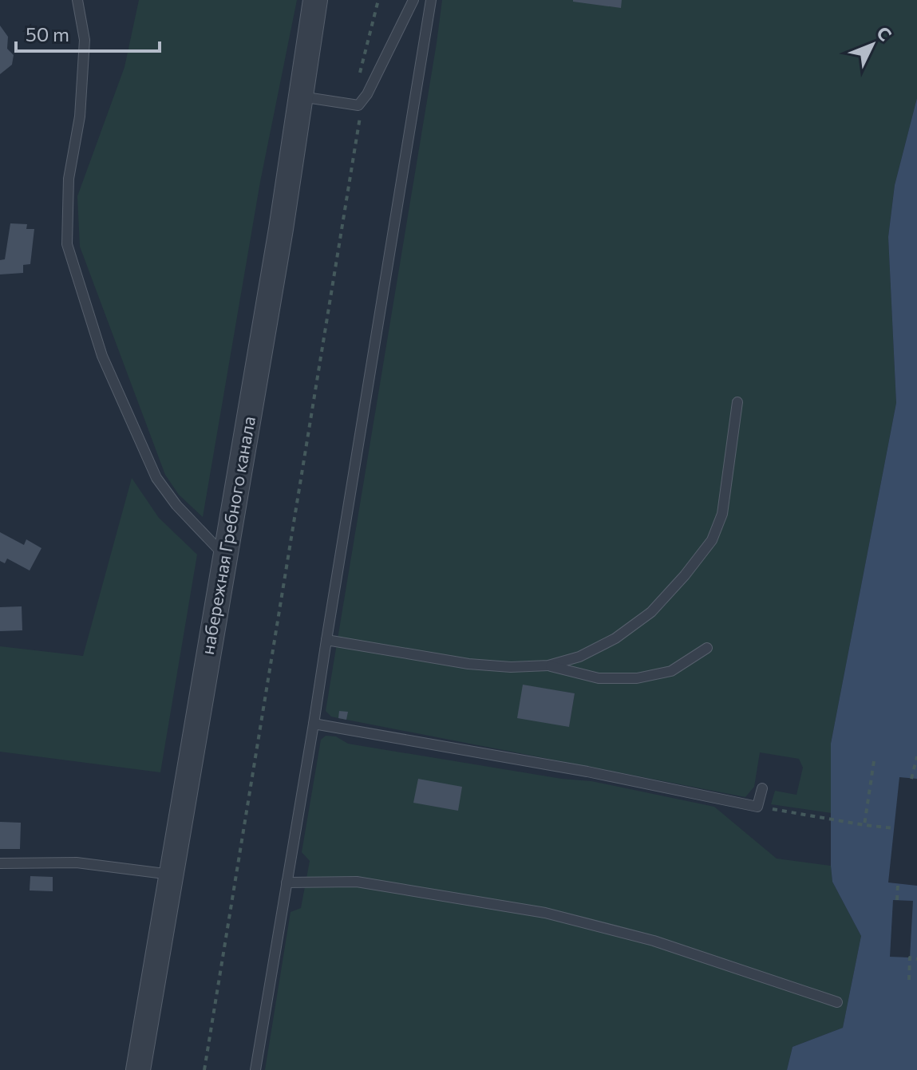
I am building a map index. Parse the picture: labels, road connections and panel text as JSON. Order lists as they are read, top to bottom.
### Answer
{
  "streets": {
    "street": ["набережная Гребного канала"]
  },
  "scale_bar": "50 m",
  "north": "top right"
}
